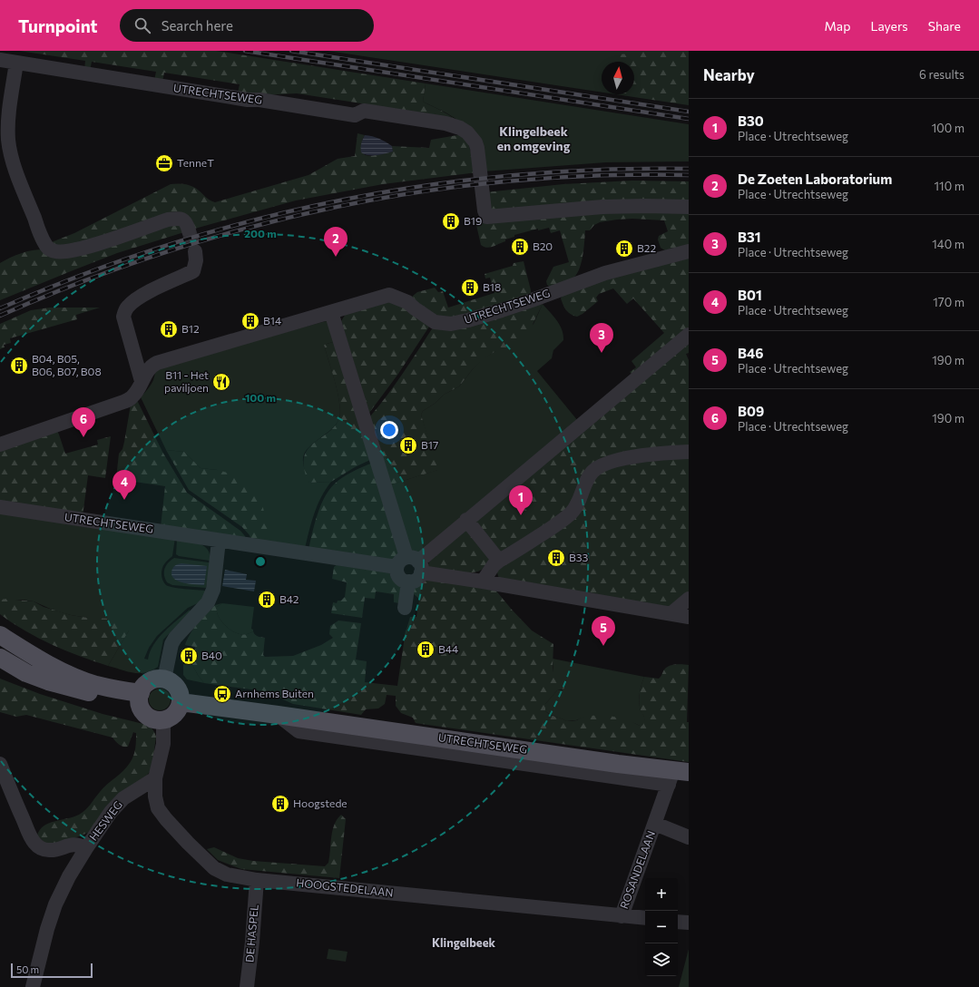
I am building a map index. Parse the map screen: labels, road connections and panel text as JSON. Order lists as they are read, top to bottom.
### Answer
{
  "streets": {
    "main road": ["UTRECHTSEWEG"],
    "street": [
      "HESWEG",
      "ROSANDELAAN",
      "HOOGSTEDELAAN",
      "DE HASPEL"
    ]
  },
  "crossings": [
    ["UTRECHTSEWEG", "ROSANDELAAN"],
    ["UTRECHTSEWEG", "HOOGSTEDELAAN"],
    ["HESWEG", "HOOGSTEDELAAN"],
    ["ROSANDELAAN", "HOOGSTEDELAAN"],
    ["HOOGSTEDELAAN", "DE HASPEL"]
  ],
  "districts": ["Klingelbeek en omgeving", "Klingelbeek"],
  "places": {
    "office": ["TenneT"],
    "building": [
      "B19",
      "B20",
      "B22",
      "B18",
      "B14",
      "B12",
      "B04, B05, B06, B07, B08",
      "B17",
      "B33",
      "B42",
      "B44",
      "B40",
      "Hoogstede"
    ],
    "restaurant": ["B11 - Het paviljoen"],
    "bus stop": ["Arnhems Buiten"]
  },
  "scale_bar": "50 m",
  "north": "top",
  "page": {
    "header": "Turnpoint",
    "search": "Search here",
    "nav": ["Map", "Layers", "Share"],
    "heading": ["Nearby", "6 results"],
    "list": [
      {
        "mark": "1",
        "name": "B30",
        "note": "Place · Utrechtseweg",
        "value": "100 m"
      },
      {
        "mark": "2",
        "name": "De Zoeten Laboratorium",
        "note": "Place · Utrechtseweg",
        "value": "110 m"
      },
      {
        "mark": "3",
        "name": "B31",
        "note": "Place · Utrechtseweg",
        "value": "140 m"
      },
      {
        "mark": "4",
        "name": "B01",
        "note": "Place · Utrechtseweg",
        "value": "170 m"
      },
      {
        "mark": "5",
        "name": "B46",
        "note": "Place · Utrechtseweg",
        "value": "190 m"
      },
      {
        "mark": "6",
        "name": "B09",
        "note": "Place · Utrechtseweg",
        "value": "190 m"
      }
    ],
    "pins": [
      "2",
      "3",
      "6",
      "4",
      "1",
      "5"
    ],
    "map_buttons": ["+", "−"],
    "scale": "50 m"
  },
  "rings": ["200 m", "100 m"]
}
